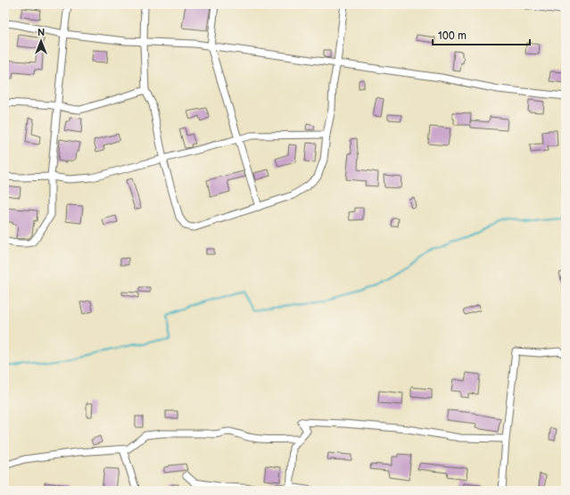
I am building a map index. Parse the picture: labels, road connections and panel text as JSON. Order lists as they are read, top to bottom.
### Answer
{
  "scale_bar": "100 m",
  "north": "top"
}
